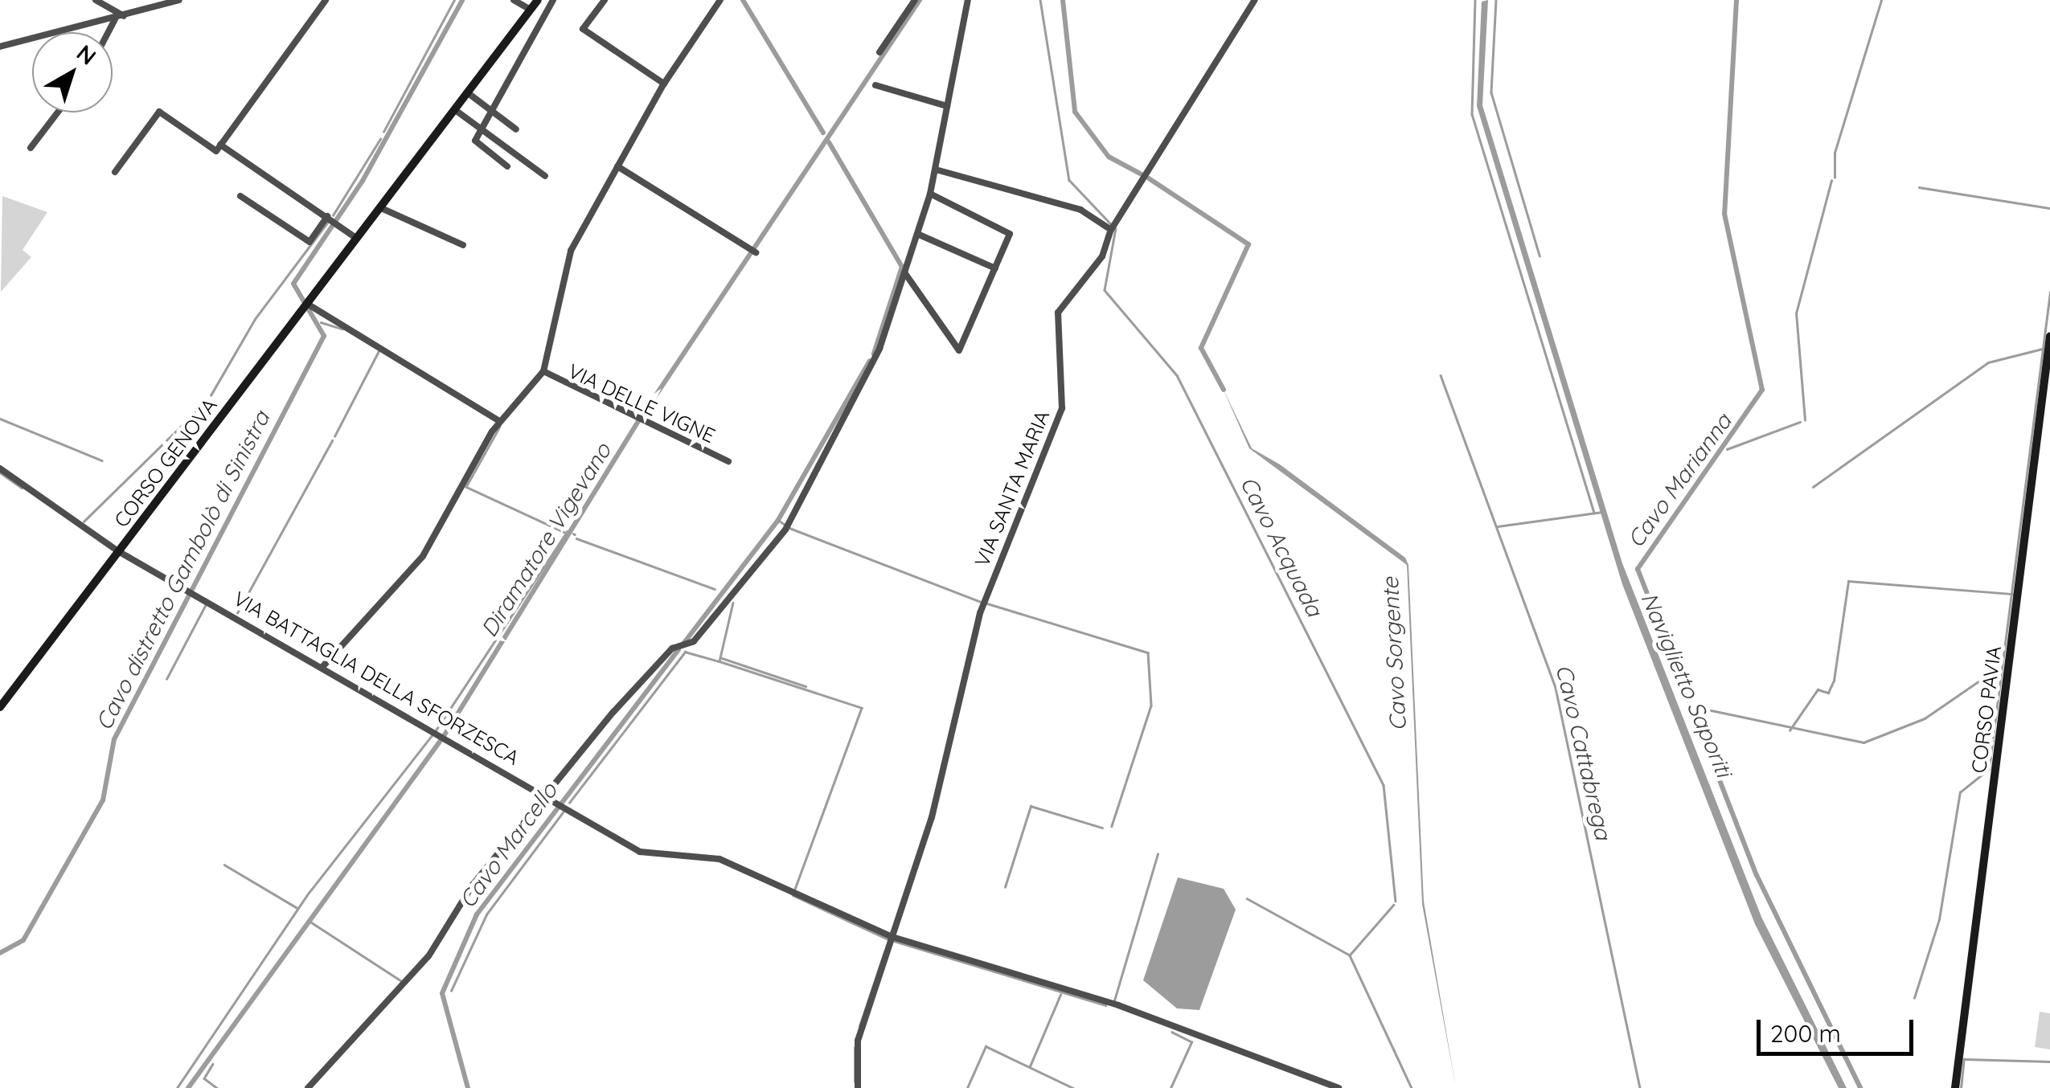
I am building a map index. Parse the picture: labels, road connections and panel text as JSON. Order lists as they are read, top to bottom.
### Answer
{
  "streets": {
    "main road": ["CORSO GENOVA", "CORSO PAVIA"],
    "street": ["VIA DELLE VIGNE", "VIA SANTA MARIA", "VIA BATTAGLIA DELLA SFORZESCA"]
  },
  "crossings": [
    ["CORSO GENOVA", "VIA BATTAGLIA DELLA SFORZESCA"],
    ["VIA SANTA MARIA", "VIA BATTAGLIA DELLA SFORZESCA"]
  ],
  "water": [
    "Cavo Marianna",
    "Diramatore Vigevano",
    "Cavo Acquada",
    "Cavo distretto Gambolò di Sinistra",
    "Cavo Sorgente",
    "Naviglietto Saporiti",
    "Cavo Cattabrega",
    "Cavo Marcello"
  ],
  "scale_bar": "200 m",
  "north": "top right"
}
